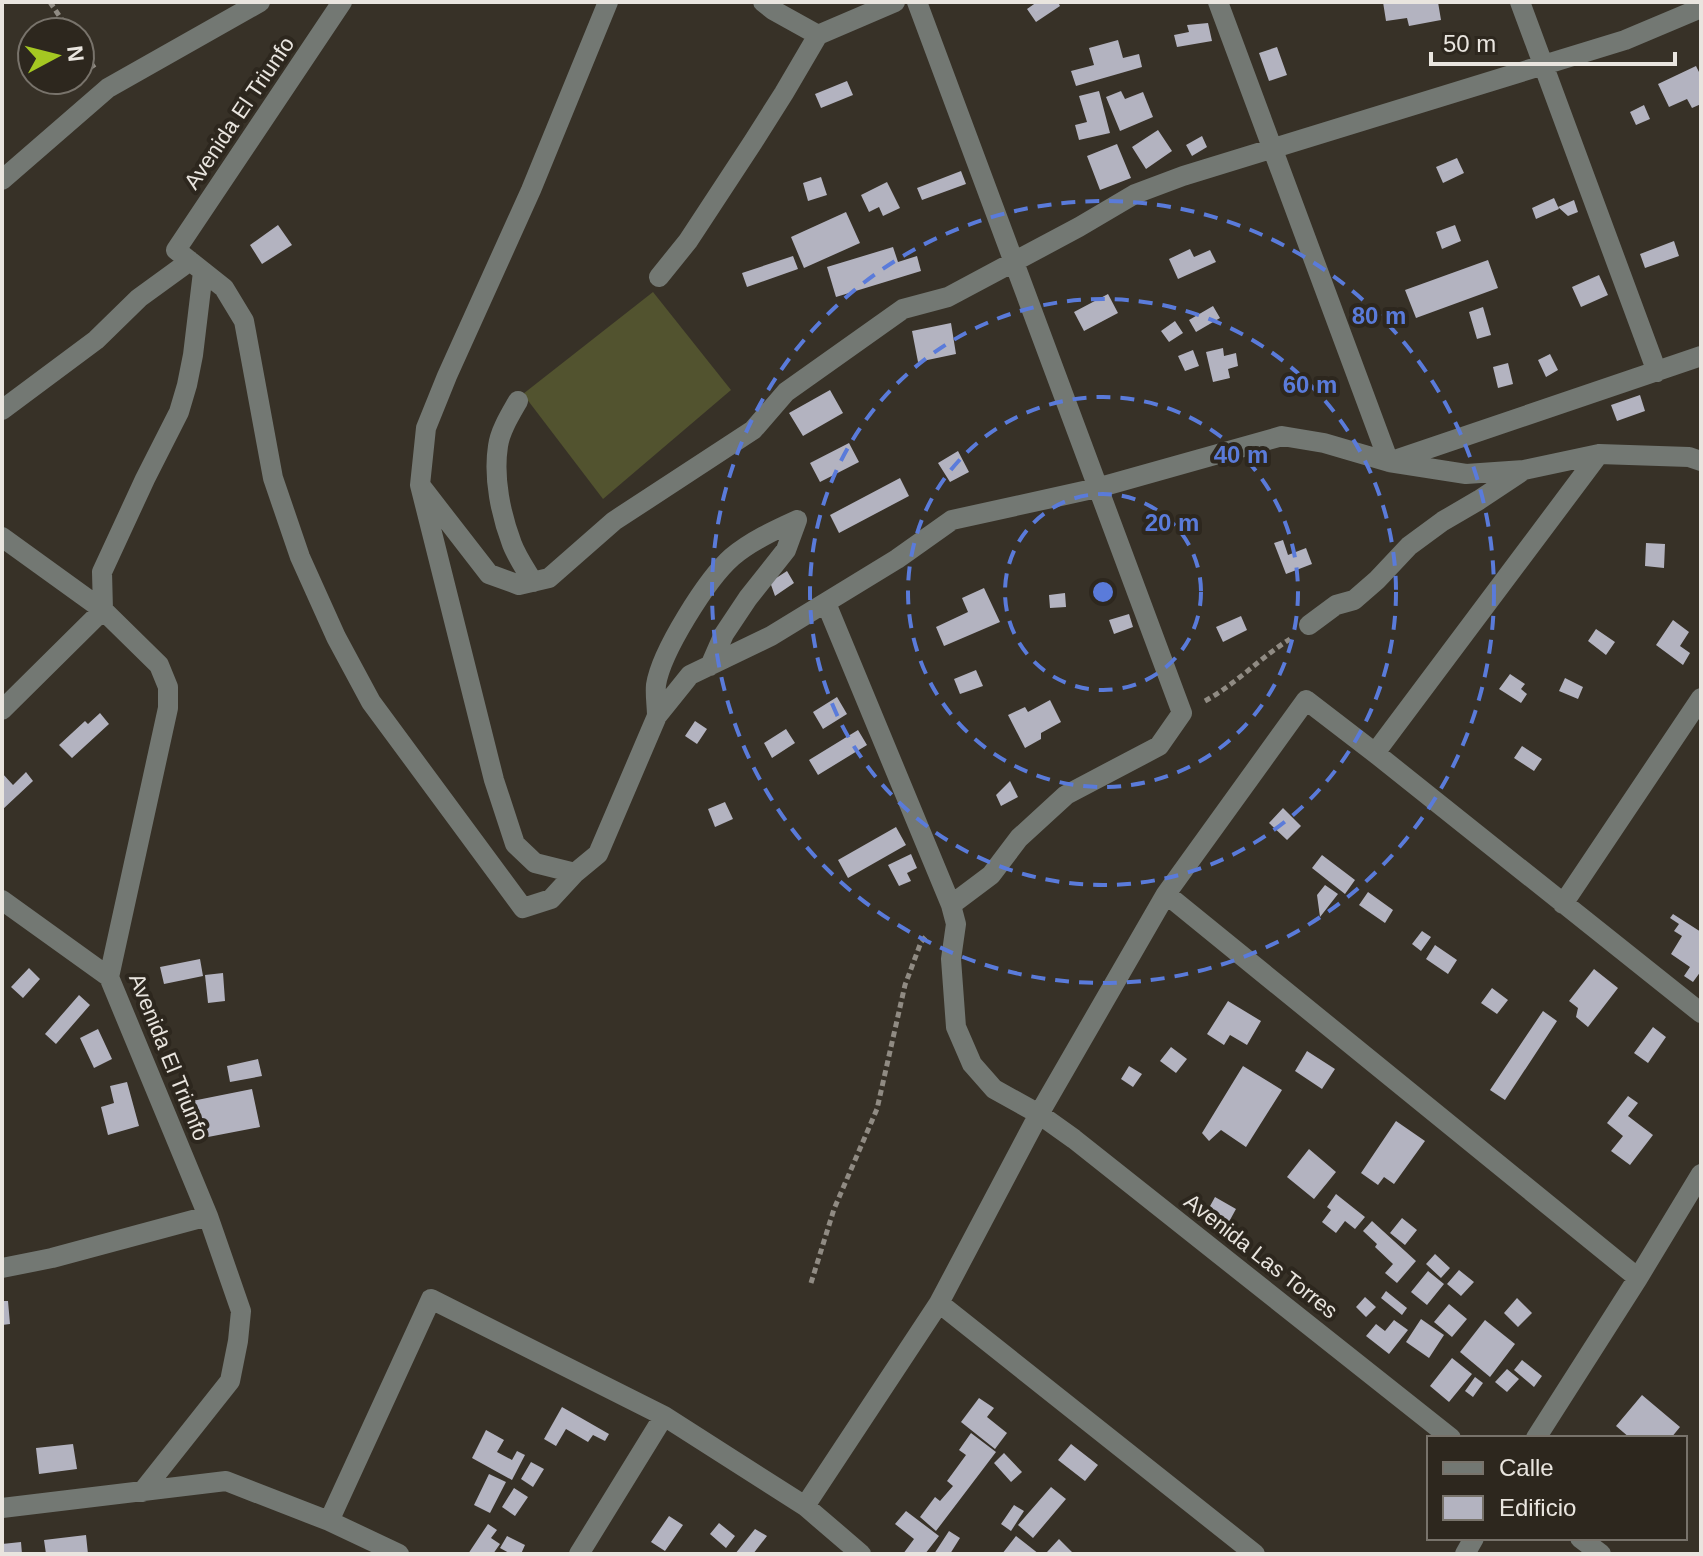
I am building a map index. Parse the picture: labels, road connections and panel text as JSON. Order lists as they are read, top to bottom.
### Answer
{
  "streets": {
    "street": ["Avenida El Triunfo", "Avenida Las Torres"]
  },
  "legend": ["Calle", "Edificio"],
  "scale_bar": "50 m",
  "north": "right",
  "rings": [
    "80 m",
    "60 m",
    "40 m",
    "20 m"
  ]
}
